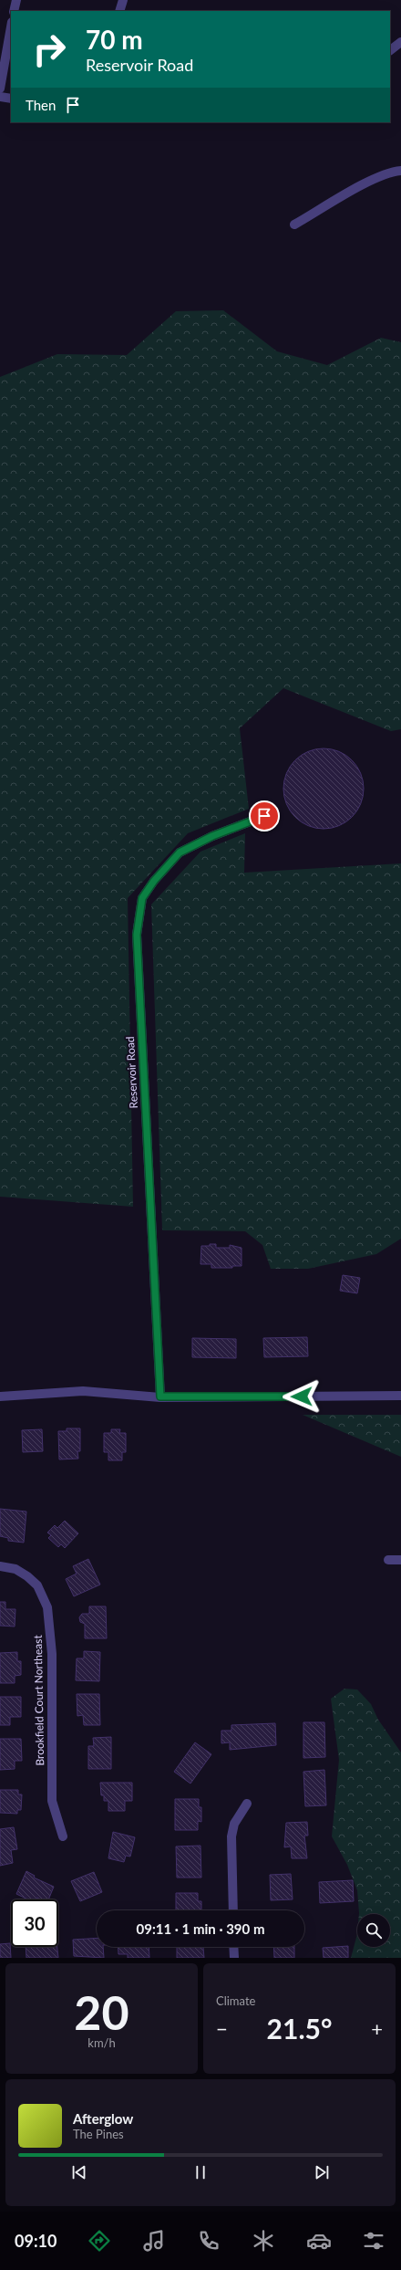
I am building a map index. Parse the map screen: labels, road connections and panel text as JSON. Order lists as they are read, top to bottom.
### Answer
{
  "streets": {
    "street": ["Reservoir Road", "Brookfield Court Northeast"]
  },
  "page": {
    "turn": ["70 m", "Reservoir Road"],
    "then": "Then",
    "limit": "30",
    "trip": "09:11 · 1 min · 390 m",
    "tile": [
      ["20", "km/h"],
      "Climate"
    ],
    "heat": ["−", "21.5°", "+"],
    "song": ["Afterglow", "The Pines"],
    "tabs": "09:10"
  }
}
